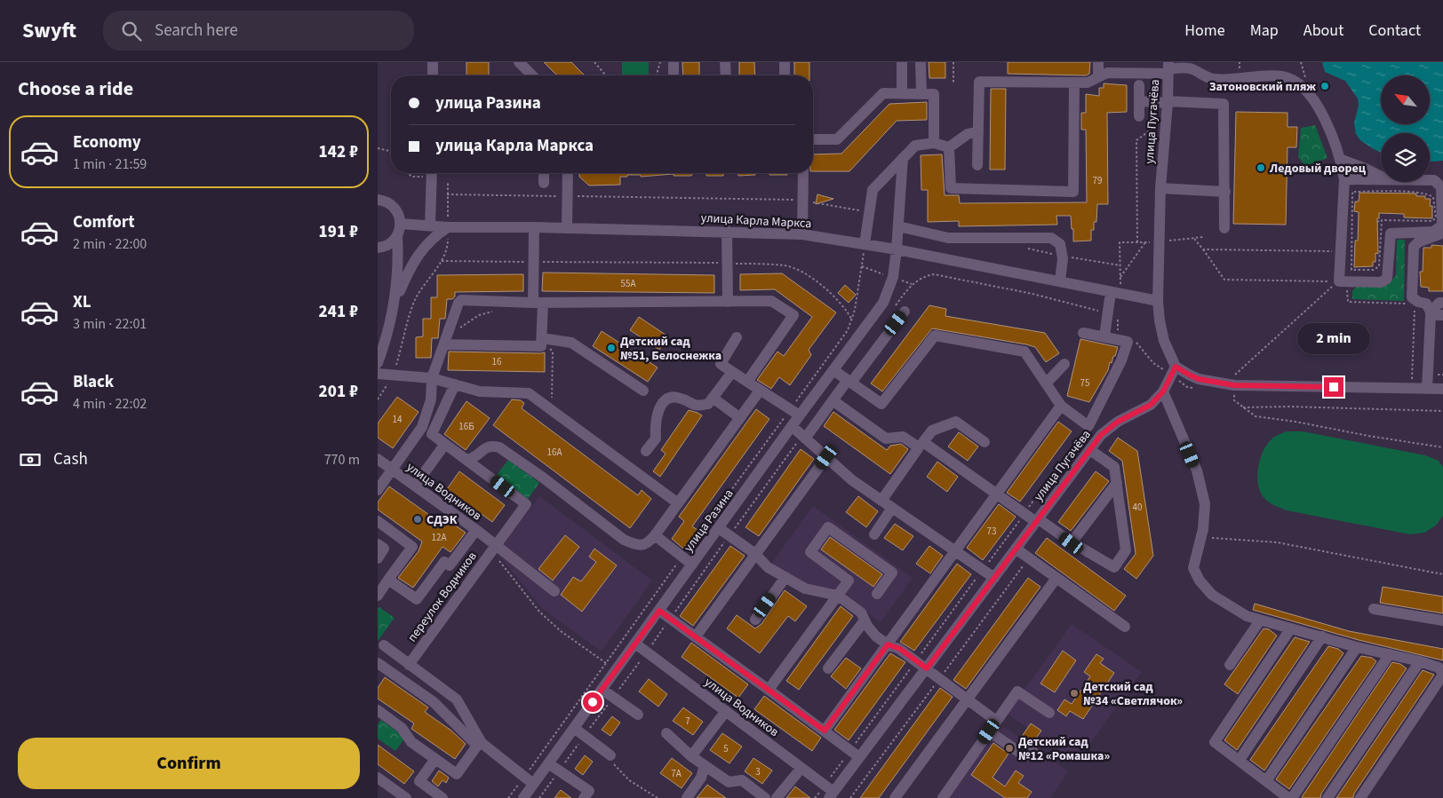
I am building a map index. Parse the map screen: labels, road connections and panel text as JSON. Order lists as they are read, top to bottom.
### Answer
{
  "streets": {
    "street": [
      "улица Пугачёва",
      "улица Карла Маркса",
      "улица Водников",
      "улица Разина",
      "переулок Водников"
    ]
  },
  "crossings": [
    ["улица Пугачёва", "улица Карла Маркса"],
    ["улица Пугачёва", "улица Водников"],
    ["улица Карла Маркса", "улица Разина"],
    ["улица Водников", "улица Разина"],
    ["улица Водников", "переулок Водников"]
  ],
  "places": [
    "Затоновский пляж",
    "Ледовый дворец",
    "Детский сад №51, Белоснежка",
    "СДЭК",
    "Детский сад №34 «Светлячок»",
    "Детский сад №12 «Ромашка»"
  ],
  "house_numbers": [
    "79",
    "55А",
    "16",
    "75",
    "14",
    "16Б",
    "16А",
    "40",
    "73",
    "12А",
    "7",
    "5",
    "3",
    "7А"
  ],
  "north": "top left",
  "page": {
    "header": "Swyft",
    "search": "Search here",
    "nav": [
      "Home",
      "Map",
      "About",
      "Contact"
    ],
    "heading": "Choose a ride",
    "banner": ["улица Разина", "улица Карла Маркса"],
    "list": [
      {
        "name": "Economy",
        "note": "1 min · 21:59",
        "value": "142 ₽"
      },
      {
        "name": "Comfort",
        "note": "2 min · 22:00",
        "value": "191 ₽"
      },
      {
        "name": "XL",
        "note": "3 min · 22:01",
        "value": "241 ₽"
      },
      {
        "name": "Black",
        "note": "4 min · 22:02",
        "value": "201 ₽"
      }
    ],
    "bubble": "2 min",
    "pay": ["Cash", "770 m"],
    "buttons": "Confirm"
  }
}
